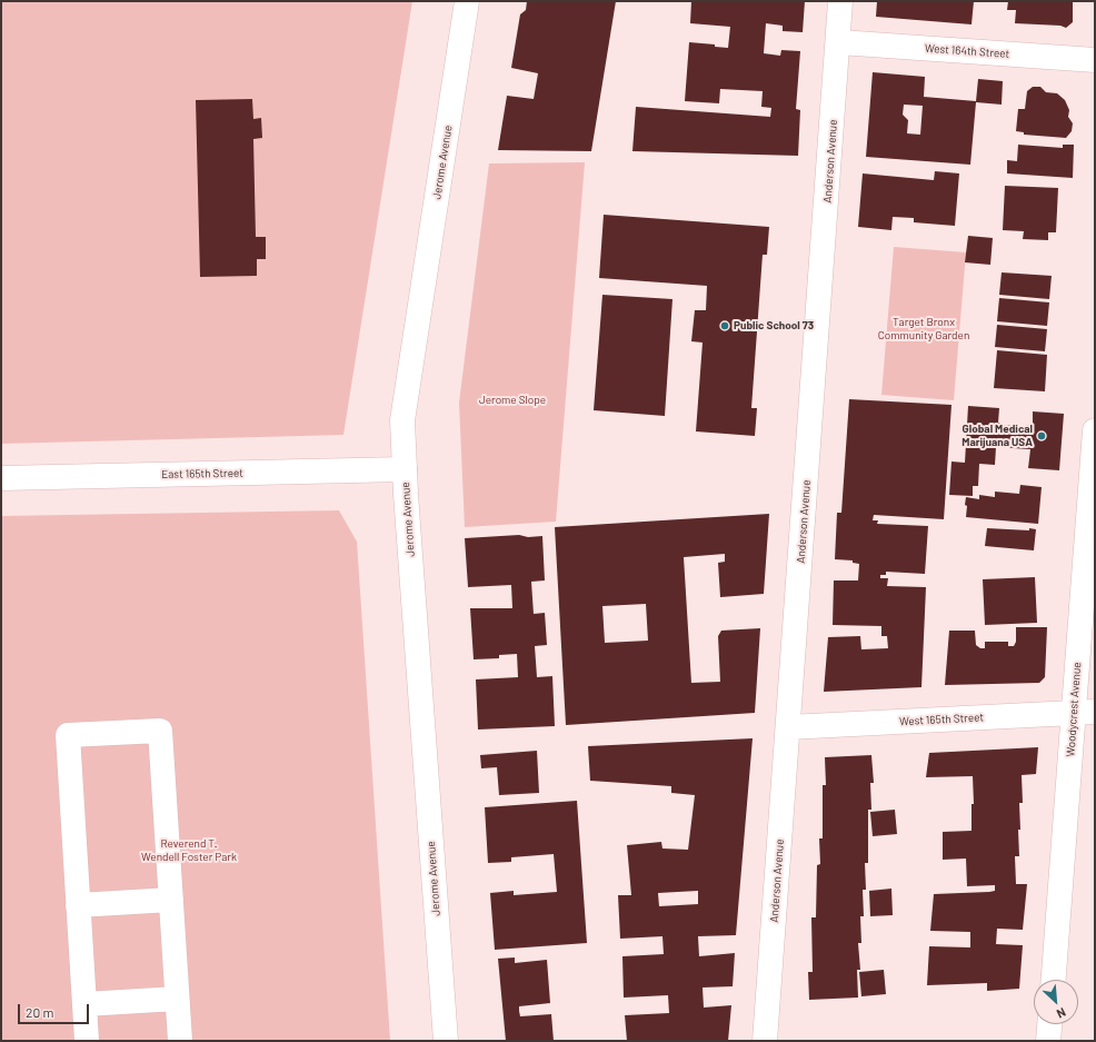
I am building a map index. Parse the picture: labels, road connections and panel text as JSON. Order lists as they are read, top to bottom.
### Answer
{
  "streets": {
    "street": [
      "West 164th Street",
      "Anderson Avenue",
      "Jerome Avenue",
      "East 165th Street",
      "Woodycrest Avenue",
      "West 165th Street"
    ]
  },
  "crossings": [
    ["West 164th Street", "Anderson Avenue"],
    ["Anderson Avenue", "West 165th Street"],
    ["Jerome Avenue", "East 165th Street"],
    ["Woodycrest Avenue", "West 165th Street"]
  ],
  "parks": ["Target Bronx Community Garden", "Jerome Slope", "Reverend T. Wendell Foster Park"],
  "places": ["Public School 73", "Global Medical Marijuana USA"],
  "scale_bar": "20 m",
  "north": "bottom right"
}
